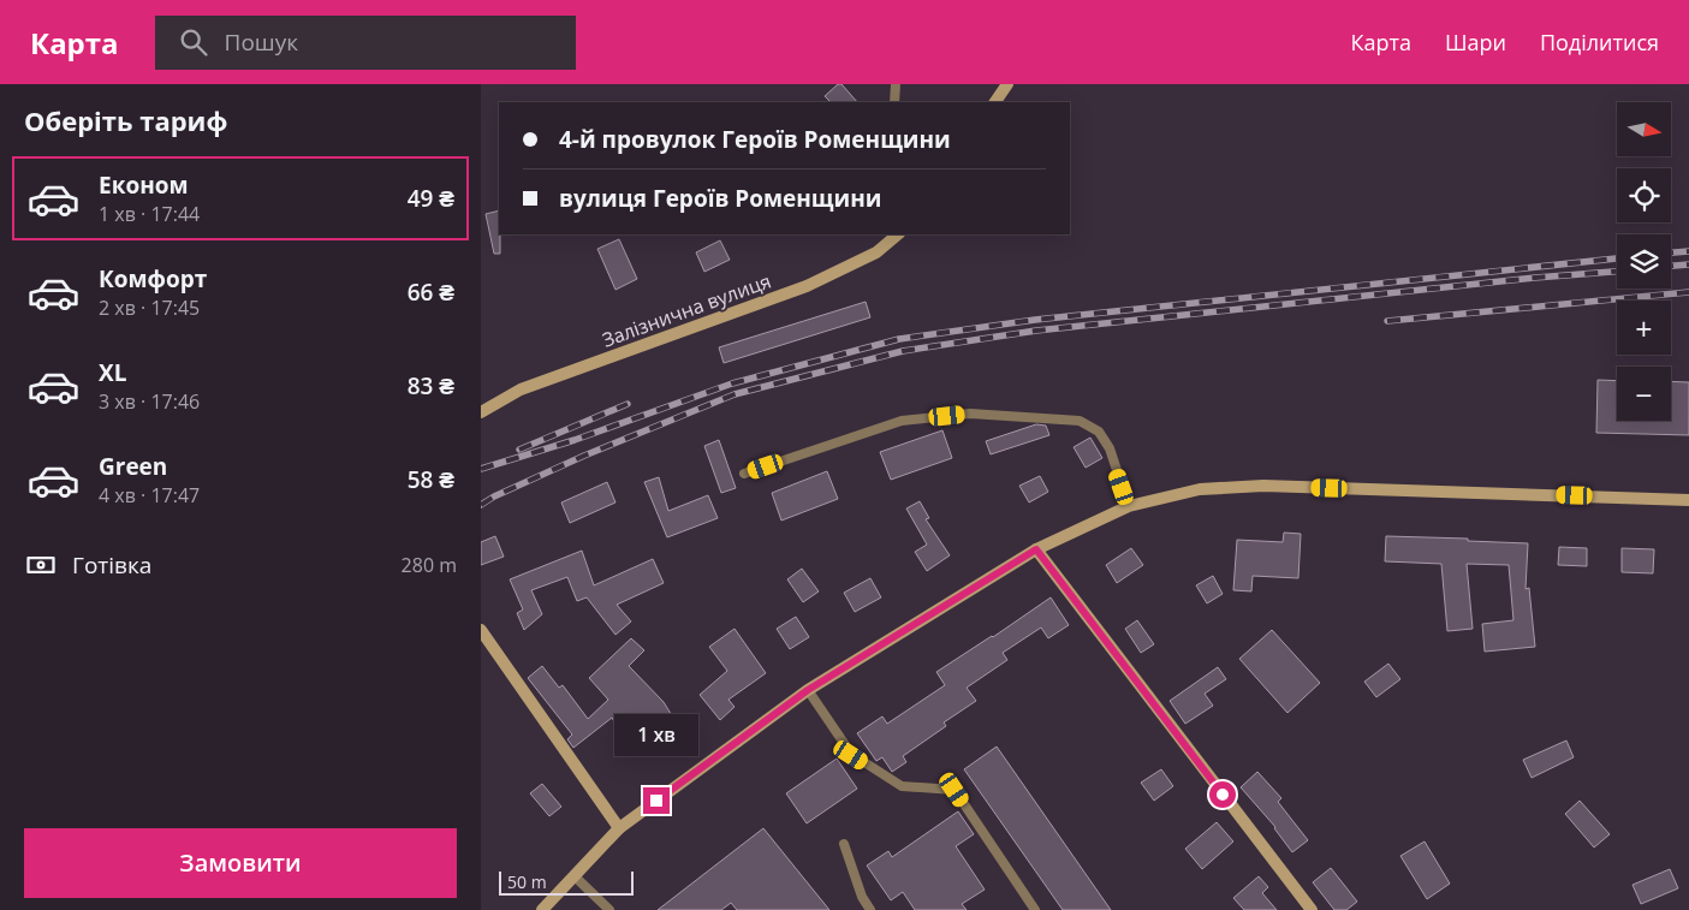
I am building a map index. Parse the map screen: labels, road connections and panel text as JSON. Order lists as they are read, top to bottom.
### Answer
{
  "streets": {
    "street": ["Залізнична вулиця"]
  },
  "scale_bar": "50 m",
  "north": "right",
  "page": {
    "header": "Карта",
    "search": "Пошук",
    "nav": ["Карта", "Шари", "Поділитися"],
    "heading": "Оберіть тариф",
    "map_buttons": ["+", "−"],
    "banner": ["4-й провулок Героїв Роменщини", "вулиця Героїв Роменщини"],
    "list": [
      {
        "name": "Економ",
        "note": "1 хв · 17:44",
        "value": "49 ₴"
      },
      {
        "name": "Комфорт",
        "note": "2 хв · 17:45",
        "value": "66 ₴"
      },
      {
        "name": "XL",
        "note": "3 хв · 17:46",
        "value": "83 ₴"
      },
      {
        "name": "Green",
        "note": "4 хв · 17:47",
        "value": "58 ₴"
      }
    ],
    "pay": ["Готівка", "280 m"],
    "bubble": "1 хв",
    "buttons": "Замовити",
    "scale": "50 m"
  }
}
